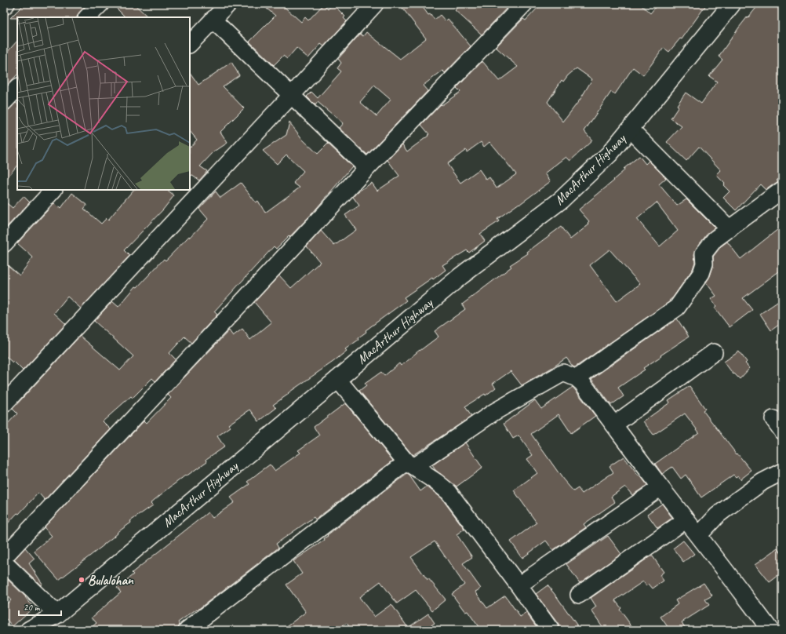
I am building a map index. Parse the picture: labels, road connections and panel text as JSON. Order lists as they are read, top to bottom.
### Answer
{
  "streets": {
    "highway": ["MacArthur Highway"]
  },
  "places": ["Bulalohan"],
  "scale_bar": "20 m"
}
